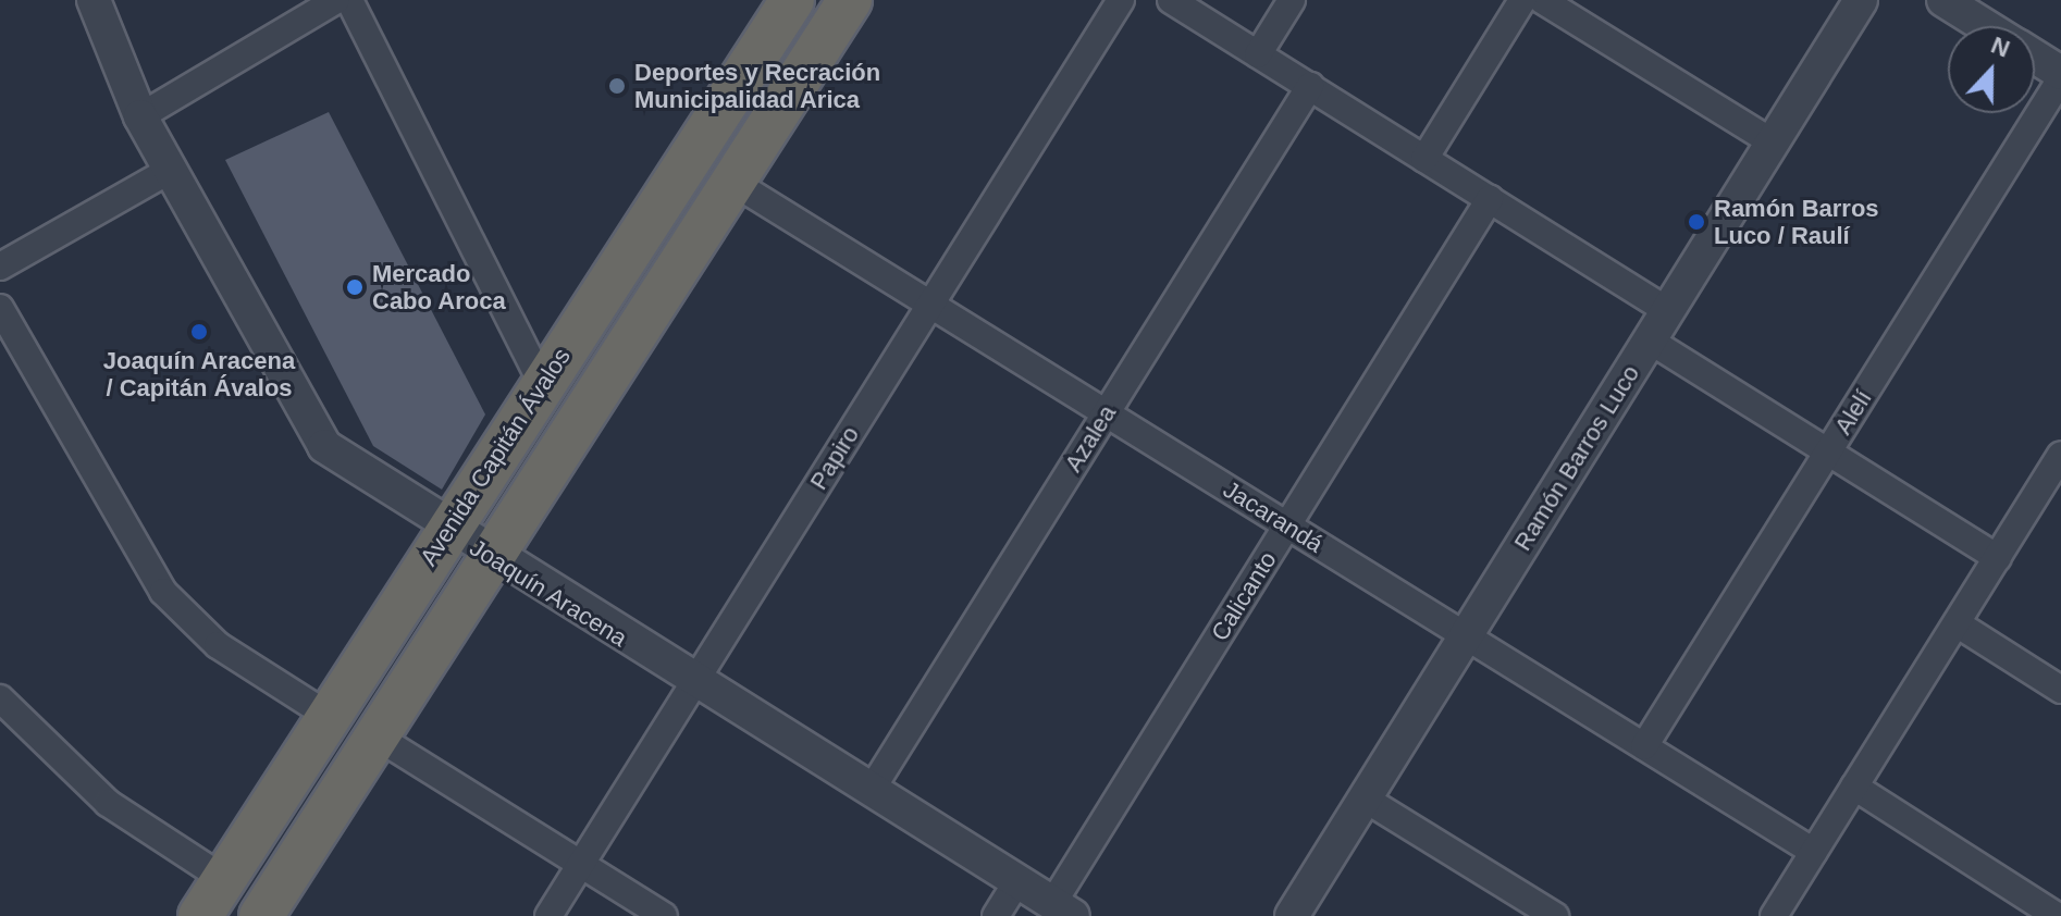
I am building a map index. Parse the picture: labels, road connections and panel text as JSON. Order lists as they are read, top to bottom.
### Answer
{
  "streets": {
    "highway": ["Avenida Capitán Ávalos"],
    "street": [
      "Alelí",
      "Azalea",
      "Papiro",
      "Ramón Barros Luco",
      "Jacarandá",
      "Joaquín Aracena",
      "Calicanto"
    ]
  },
  "crossings": [
    ["Alelí", "Jacarandá"],
    ["Azalea", "Jacarandá"],
    ["Azalea", "Joaquín Aracena"],
    ["Avenida Capitán Ávalos", "Joaquín Aracena"],
    ["Papiro", "Jacarandá"],
    ["Papiro", "Joaquín Aracena"],
    ["Ramón Barros Luco", "Jacarandá"],
    ["Jacarandá", "Calicanto"],
    ["Joaquín Aracena", "Calicanto"]
  ],
  "places": [
    "Deportes y Recración Municipalidad Arica",
    "Ramón Barros Luco / Raulí",
    "Mercado Cabo Aroca",
    "Joaquín Aracena / Capitán Ávalos"
  ],
  "north": "top"
}
